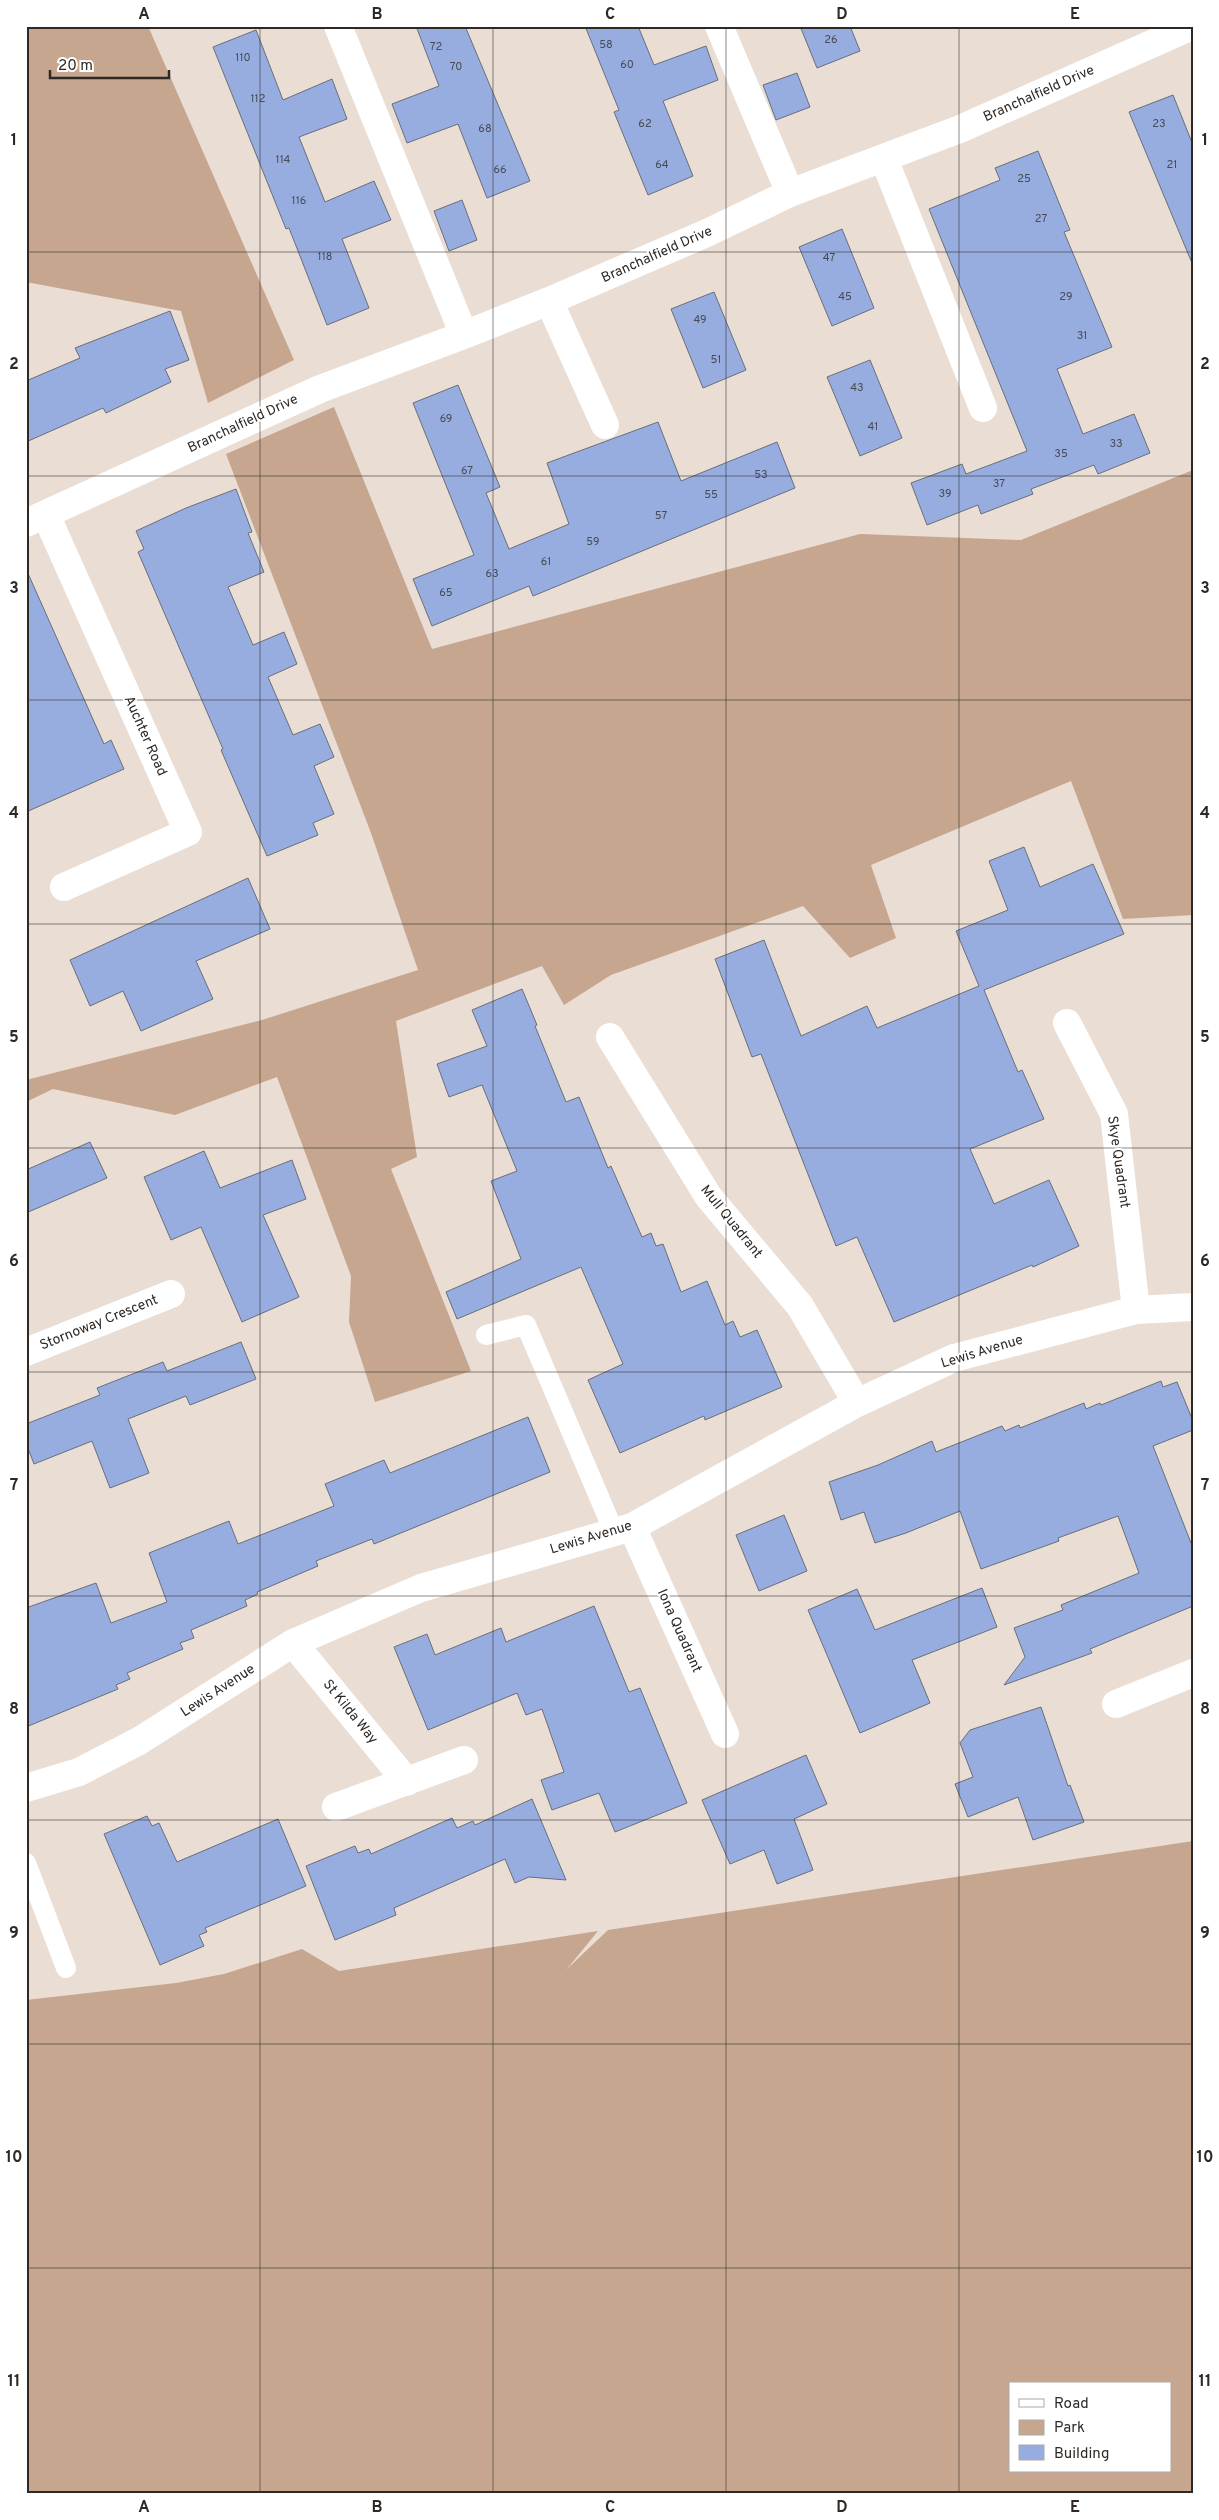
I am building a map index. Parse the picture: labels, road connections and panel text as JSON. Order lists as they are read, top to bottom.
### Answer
{
  "streets": {
    "street": [
      "Branchalfield Drive",
      "Auchter Road",
      "Skye Quadrant",
      "Mull Quadrant",
      "Stornoway Crescent",
      "Lewis Avenue",
      "Iona Quadrant",
      "St Kilda Way"
    ]
  },
  "crossings": [
    ["Branchalfield Drive", "Auchter Road"],
    ["Skye Quadrant", "Lewis Avenue"],
    ["Mull Quadrant", "Lewis Avenue"],
    ["Lewis Avenue", "Iona Quadrant"],
    ["Lewis Avenue", "St Kilda Way"]
  ],
  "house_numbers": [
    "26",
    "58",
    "72",
    "110",
    "60",
    "70",
    "112",
    "62",
    "23",
    "68",
    "114",
    "64",
    "21",
    "66",
    "25",
    "116",
    "27",
    "118",
    "47",
    "45",
    "29",
    "49",
    "31",
    "51",
    "43",
    "69",
    "41",
    "33",
    "35",
    "67",
    "53",
    "37",
    "39",
    "55",
    "57",
    "59",
    "61",
    "63",
    "65"
  ],
  "legend": ["Road", "Park", "Building"],
  "scale_bar": "20 m",
  "grid": {
    "columns": [
      "A",
      "B",
      "C",
      "D",
      "E"
    ],
    "rows": [
      "1",
      "2",
      "3",
      "4",
      "5",
      "6",
      "7",
      "8",
      "9",
      "10",
      "11"
    ]
  }
}
